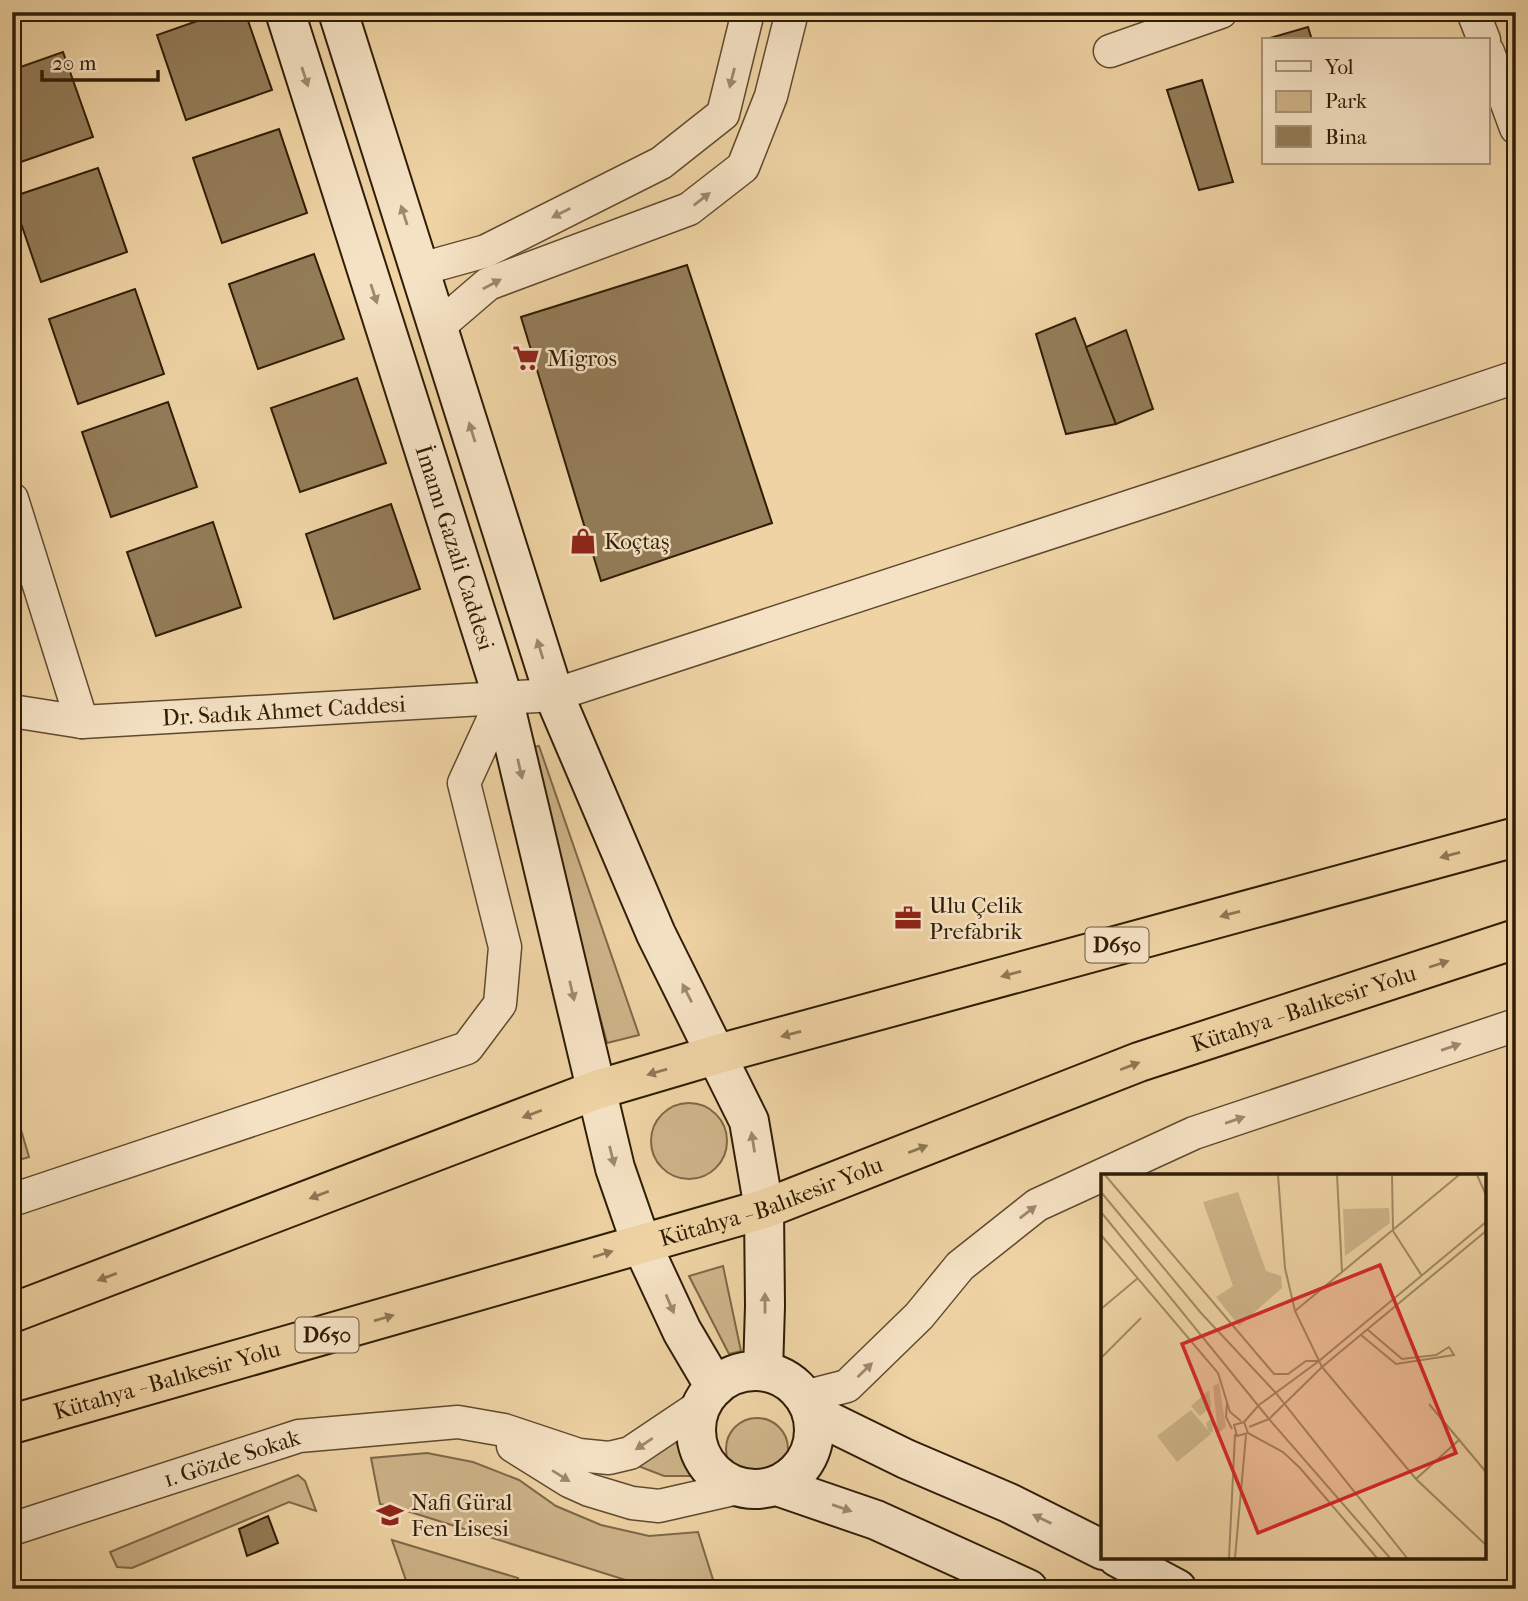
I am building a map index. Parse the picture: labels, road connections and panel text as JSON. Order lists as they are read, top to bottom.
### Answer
{
  "streets": {
    "highway": ["D650", "Kütahya - Balıkesir Yolu"],
    "main road": ["İmamı Gazali Caddesi"],
    "street": ["Dr. Sadık Ahmet Caddesi", "1. Gözde Sokak"]
  },
  "crossings": [
    ["İmamı Gazali Caddesi", "Dr. Sadık Ahmet Caddesi"],
    ["İmamı Gazali Caddesi", "Kütahya - Balıkesir Yolu"]
  ],
  "places": {
    "supermarket": ["Migros"],
    "shop": ["Koçtaş"],
    "office": ["Ulu Çelik Prefabrik"],
    "school or university": ["Nafi Güral Fen Lisesi"]
  },
  "legend": ["Yol", "Park", "Bina"],
  "scale_bar": "20 m"
}
